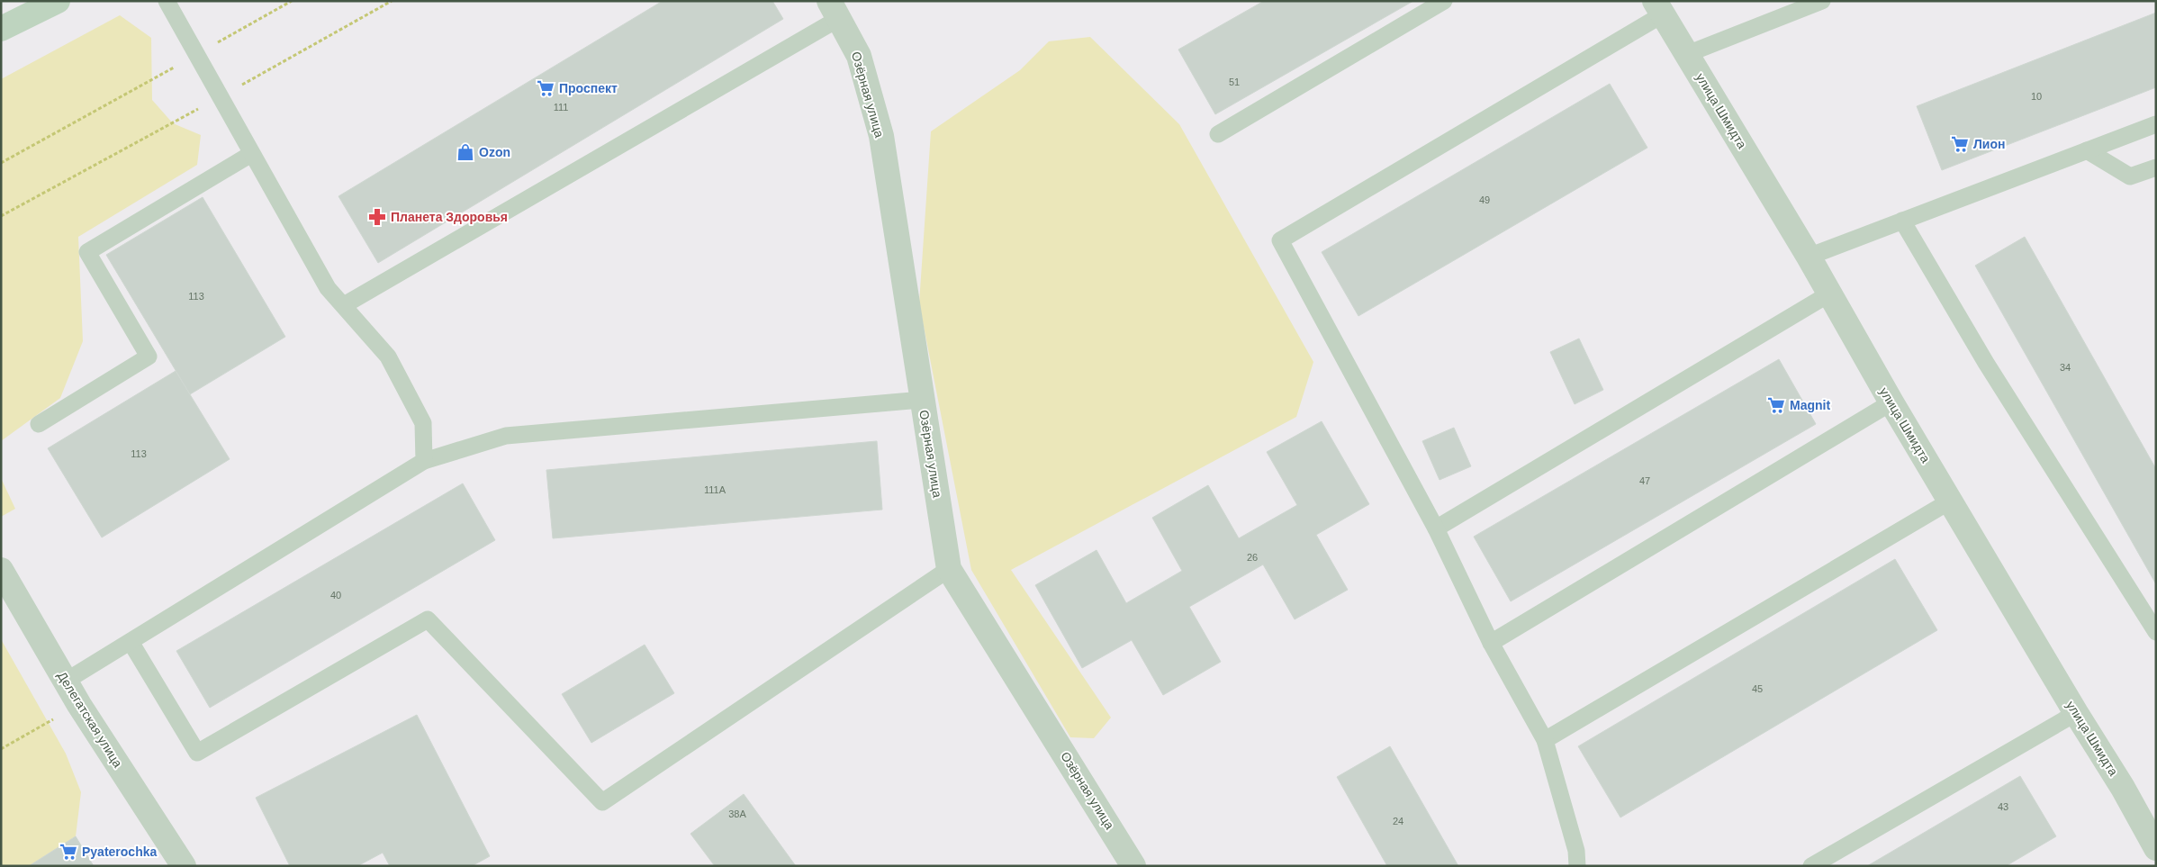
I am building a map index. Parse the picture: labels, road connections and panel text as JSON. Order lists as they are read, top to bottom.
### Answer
{
  "streets": {
    "street": ["Озёрная улица", "улица Шмидта", "Делегатская улица"]
  },
  "places": {
    "supermarket": [
      "Проспект",
      "Лион",
      "Magnit",
      "Pyaterochka"
    ],
    "shop": ["Ozon"],
    "pharmacy": ["Планета Здоровья"]
  },
  "house_numbers": [
    "51",
    "10",
    "111",
    "49",
    "113",
    "34",
    "113",
    "47",
    "111А",
    "26",
    "40",
    "45",
    "43",
    "38А",
    "24"
  ]
}
